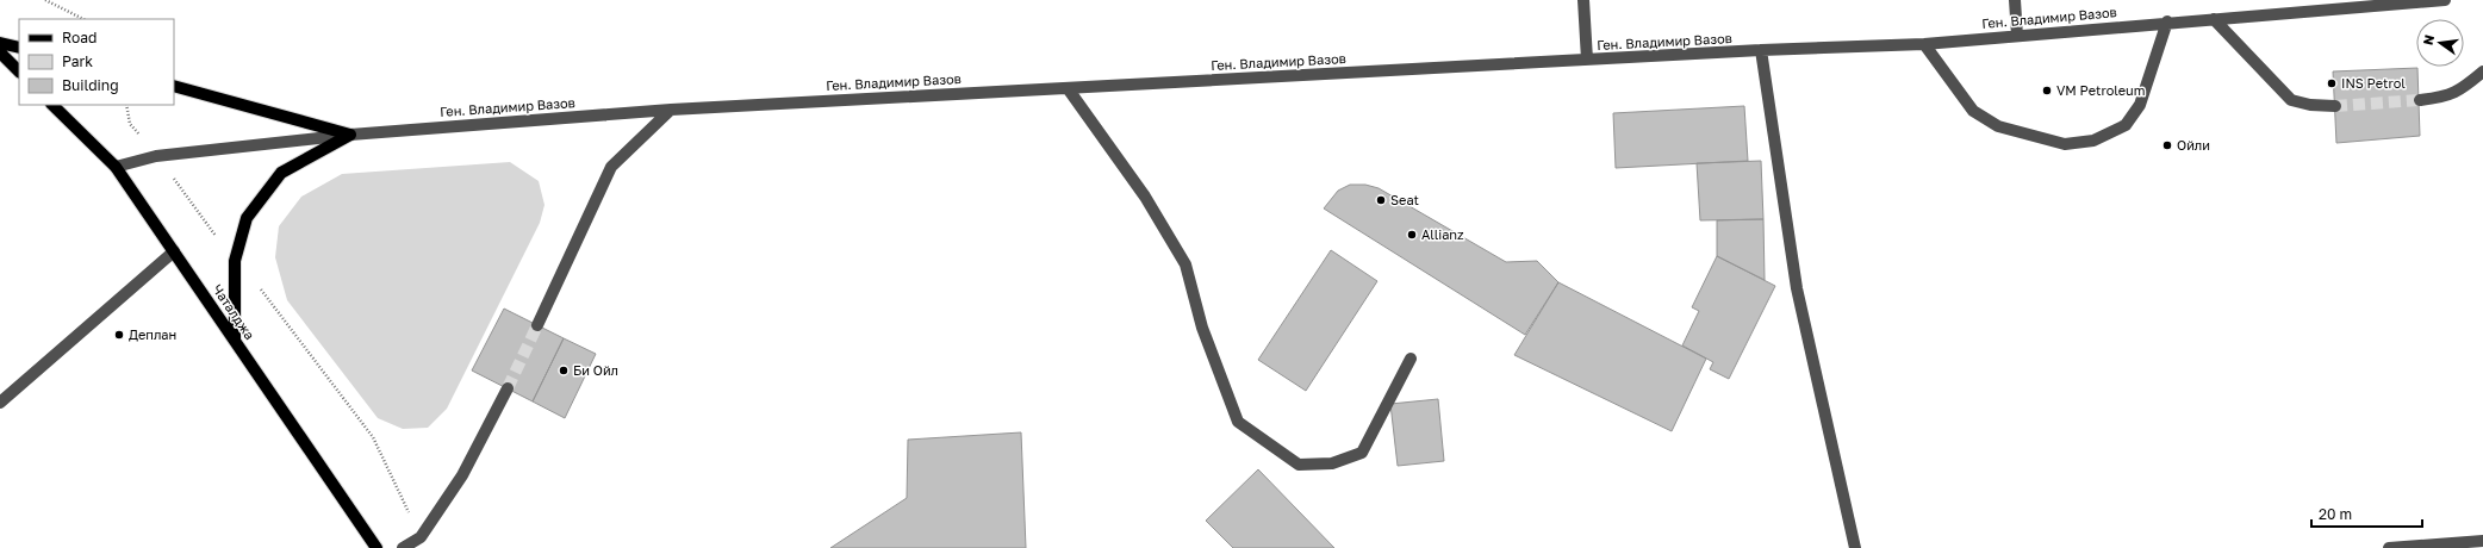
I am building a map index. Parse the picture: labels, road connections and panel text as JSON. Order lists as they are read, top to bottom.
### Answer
{
  "streets": {
    "main road": ["Чаталджа"],
    "street": ["Ген. Владимир Вазов"]
  },
  "crossings": [
    ["Ген. Владимир Вазов", "Чаталджа"]
  ],
  "places": [
    "INS Petrol",
    "VM Petroleum",
    "Ойли",
    "Seat",
    "Allianz",
    "Деплан",
    "Би Ойл"
  ],
  "legend": ["Road", "Park", "Building"],
  "scale_bar": "20 m",
  "north": "left"
}
